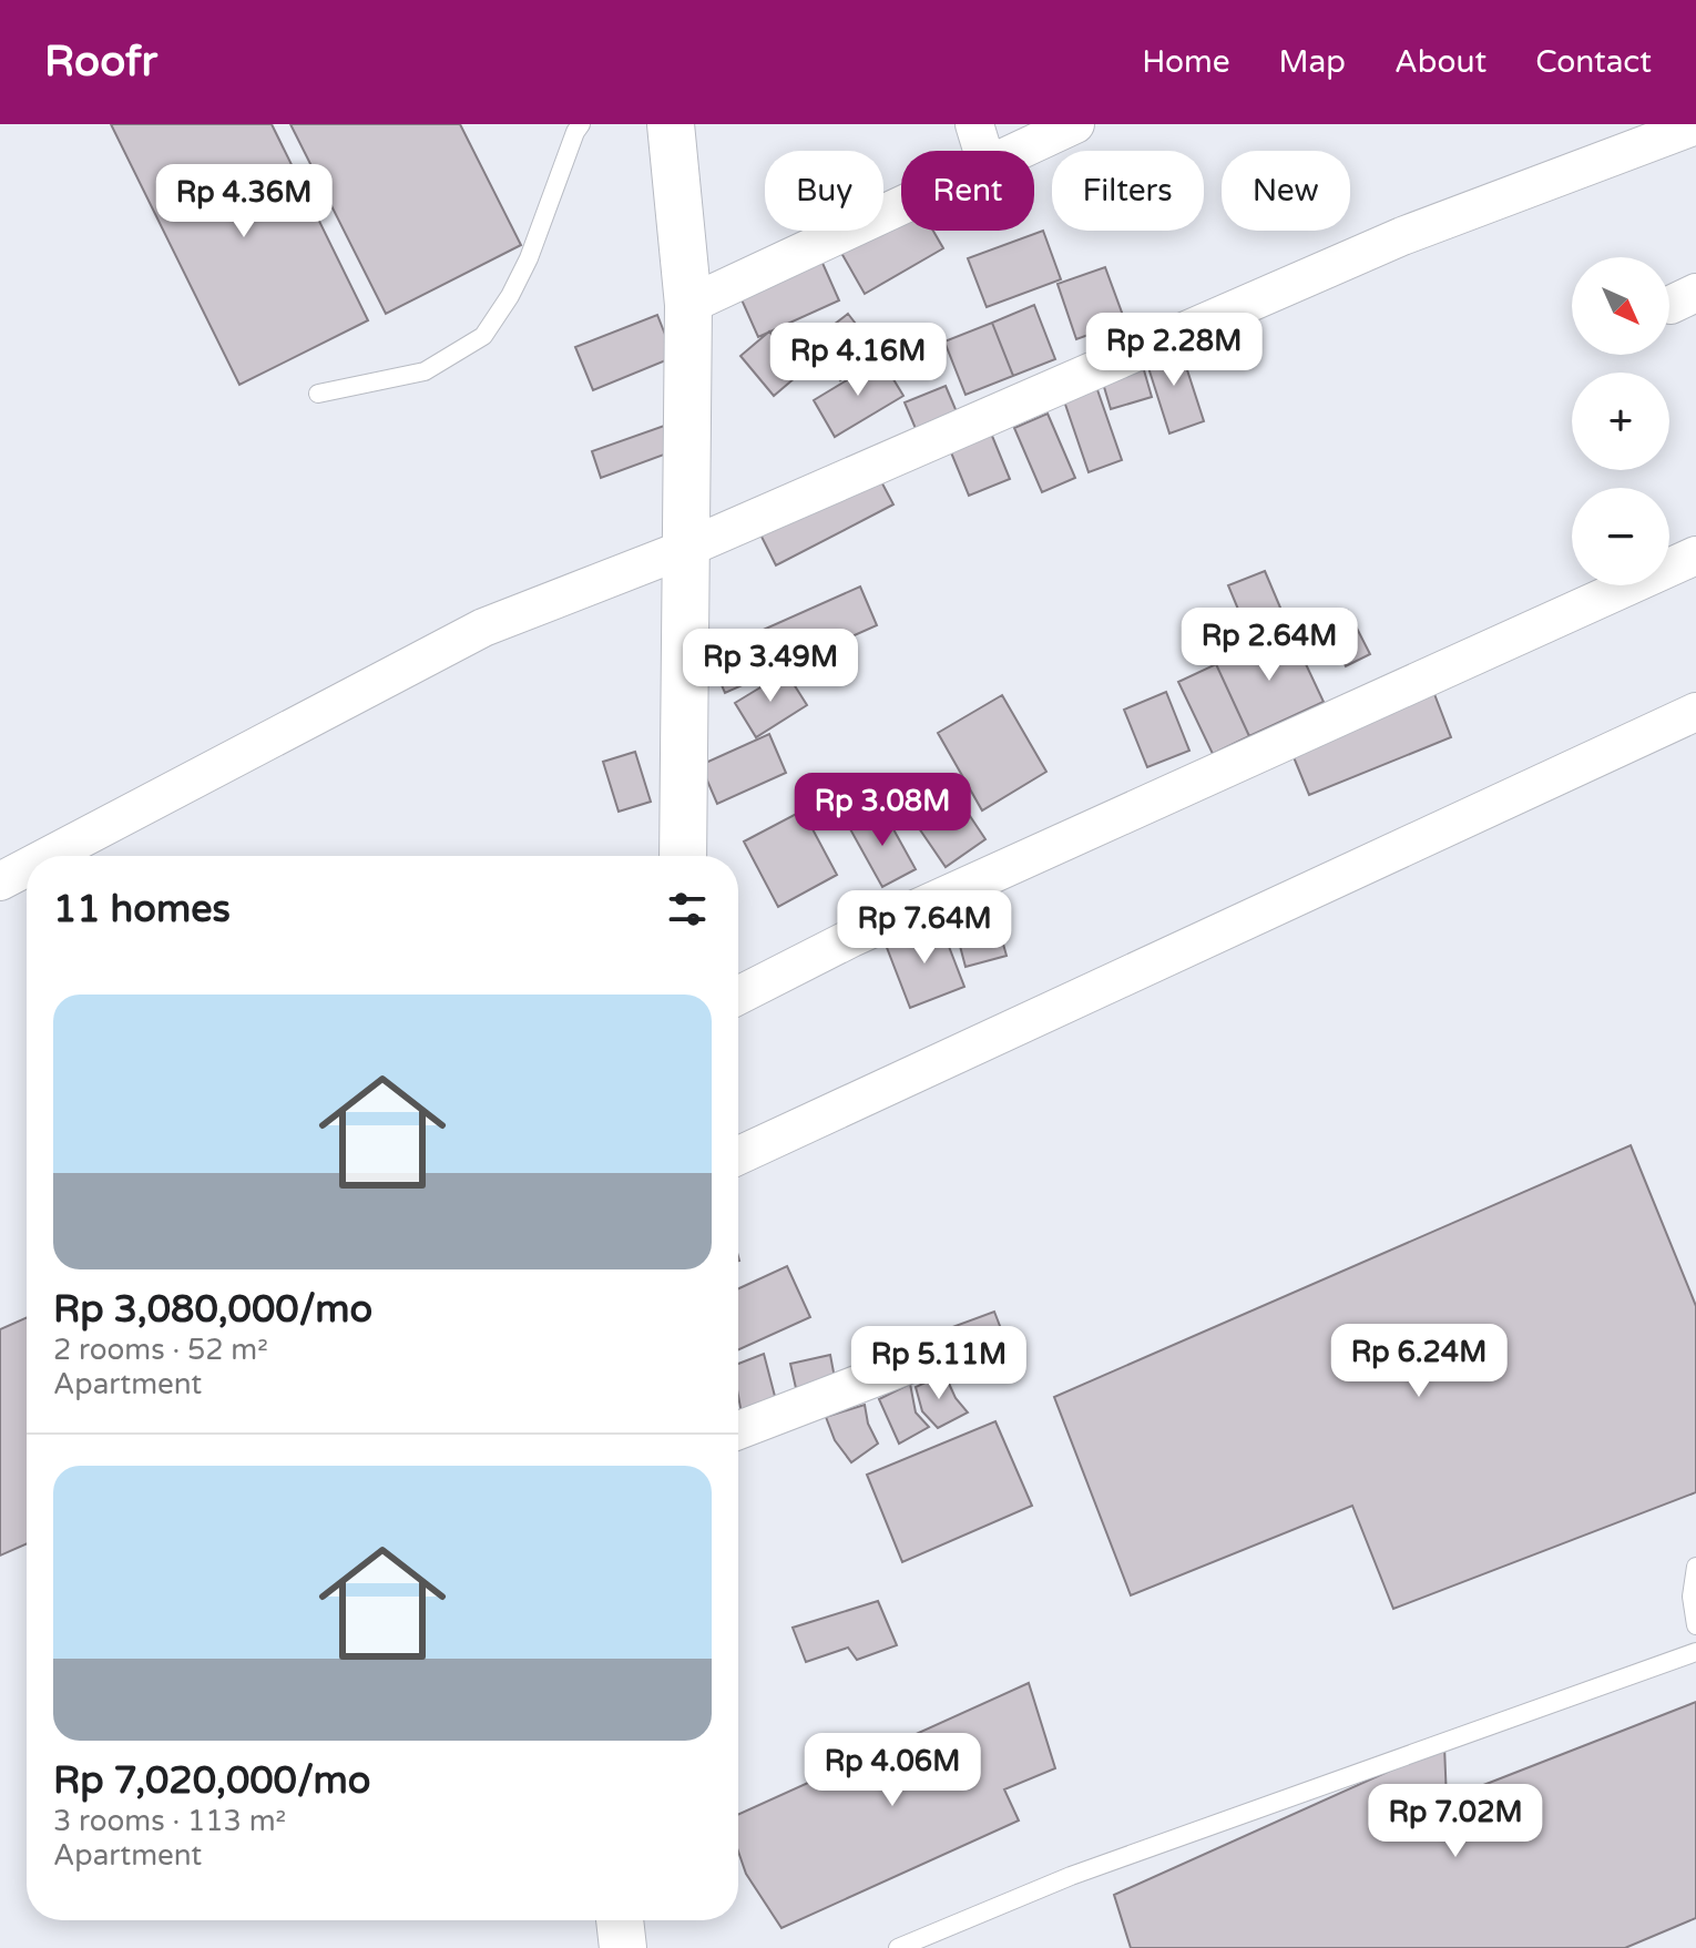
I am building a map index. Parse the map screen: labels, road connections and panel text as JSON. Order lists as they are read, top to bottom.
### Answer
{
  "north": "bottom right",
  "page": {
    "header": "Roofr",
    "nav": [
      "Home",
      "Map",
      "About",
      "Contact"
    ],
    "chip": [
      "Buy",
      "Rent",
      "Filters",
      "New"
    ],
    "price": [
      "Rp 4.36M",
      "Rp 2.28M",
      "Rp 4.16M",
      "Rp 2.64M",
      "Rp 3.49M",
      "Rp 3.08M",
      "Rp 7.64M",
      "Rp 6.24M",
      "Rp 5.11M",
      "Rp 4.06M",
      "Rp 7.02M"
    ],
    "map_buttons": ["+", "−"],
    "heading": "11 homes",
    "list": [
      {
        "name": "Rp 3,080,000/mo",
        "note": "2 rooms · 52 m² · Apartment"
      },
      {
        "name": "Rp 7,020,000/mo",
        "note": "3 rooms · 113 m² · Apartment"
      }
    ]
  }
}
